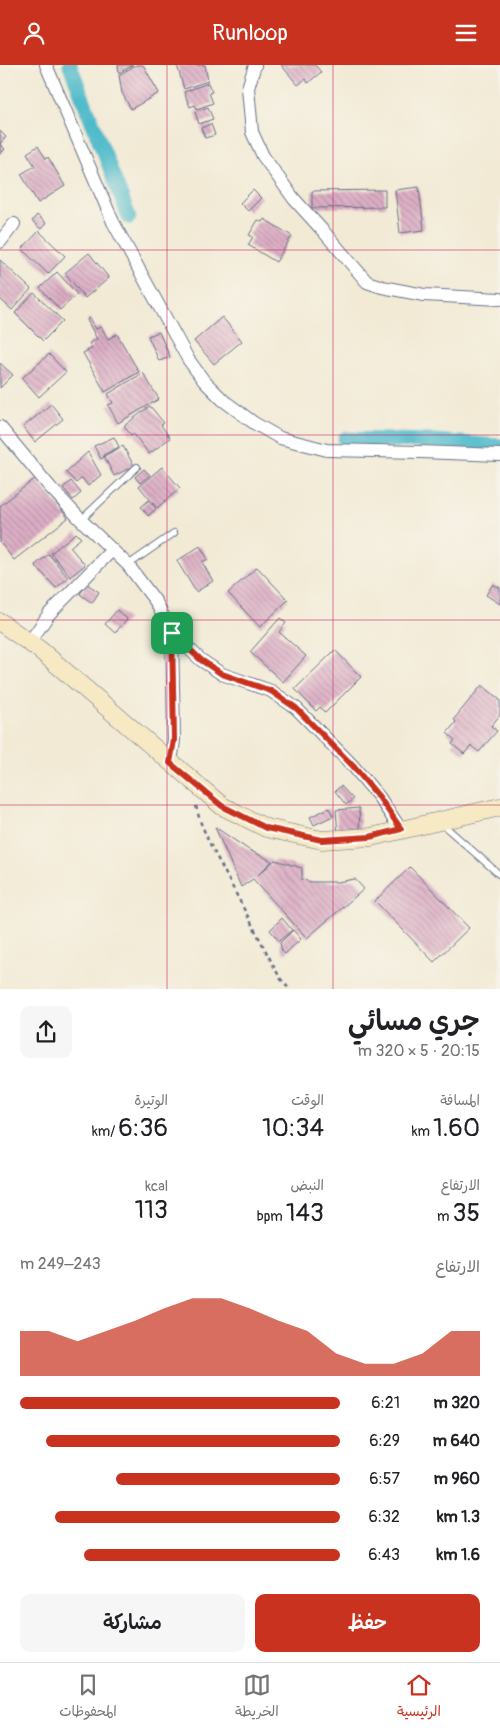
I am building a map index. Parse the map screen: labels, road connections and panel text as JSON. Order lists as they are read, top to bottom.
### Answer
{
  "page": {
    "header": "Runloop",
    "heading": ["جري مسائي", "20:15 · 5 × 320 m"],
    "stats": [
      ["المسافة", "1.60 km"],
      ["الوقت", "10:34"],
      ["الوتيرة", "6:36 /km"],
      ["الارتفاع", "35 m"],
      ["النبض", "143 bpm"],
      ["kcal", "113"]
    ],
    "chart": ["الارتفاع", "243–249 m"],
    "list": [
      {
        "name": "320 m",
        "note": "6:21"
      },
      {
        "name": "640 m",
        "note": "6:29"
      },
      {
        "name": "960 m",
        "note": "6:57"
      },
      {
        "name": "1.3 km",
        "note": "6:32"
      },
      {
        "name": "1.6 km",
        "note": "6:43"
      }
    ],
    "buttons": ["حفظ", "مشاركة"],
    "tabs": ["الرئيسية", "الخريطة", "المحفوظات"]
  }
}
